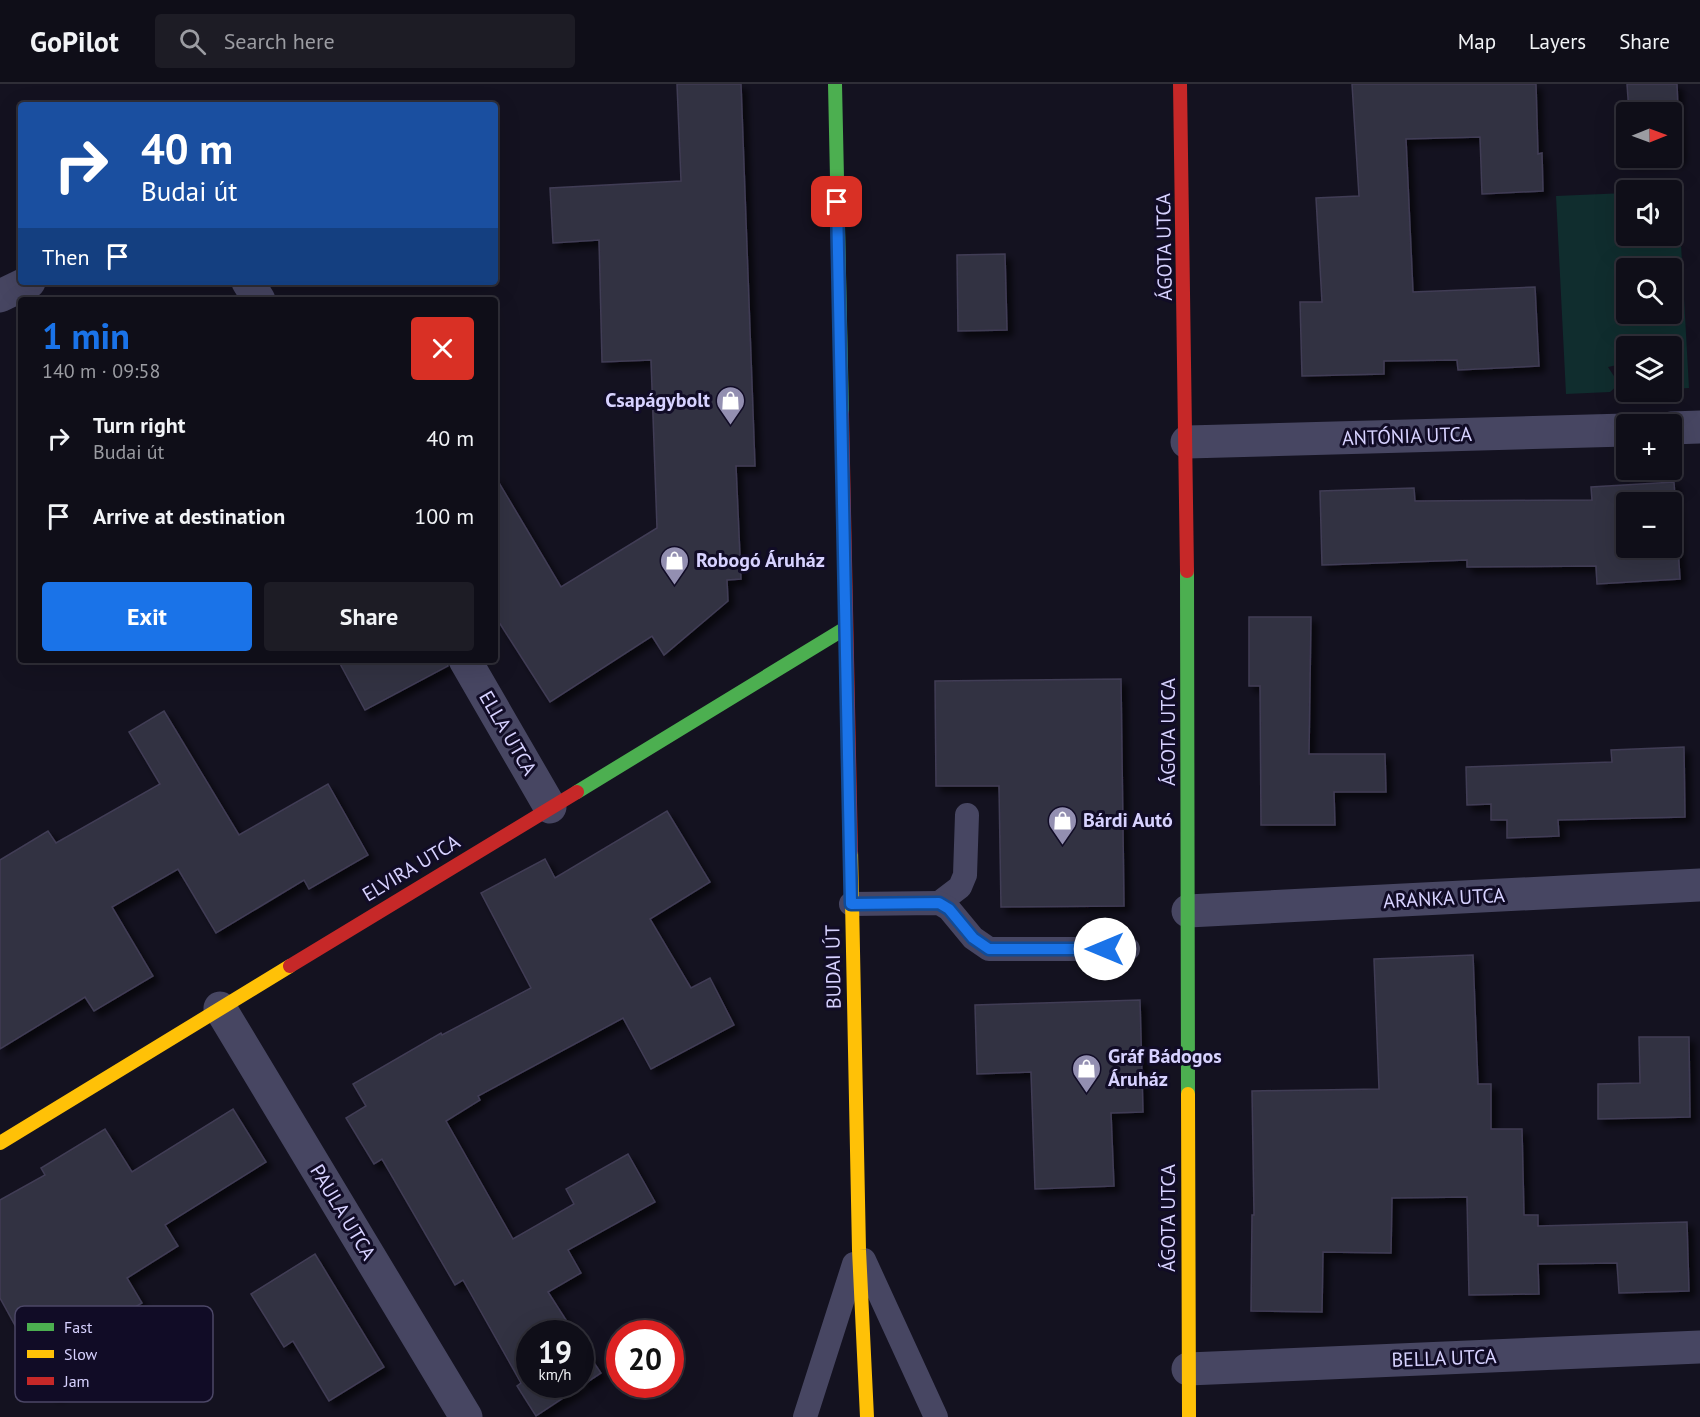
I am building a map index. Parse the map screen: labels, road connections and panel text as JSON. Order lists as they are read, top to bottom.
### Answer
{
  "streets": {
    "street": [
      "ÁGOTA UTCA",
      "ANTÓNIA UTCA",
      "ELLA UTCA",
      "ELVIRA UTCA",
      "ARANKA UTCA",
      "BUDAI ÚT",
      "PAULA UTCA",
      "BELLA UTCA"
    ]
  },
  "crossings": [
    ["ÁGOTA UTCA", "ANTÓNIA UTCA"],
    ["ÁGOTA UTCA", "ARANKA UTCA"],
    ["ÁGOTA UTCA", "BELLA UTCA"],
    ["ELLA UTCA", "ELVIRA UTCA"],
    ["ELVIRA UTCA", "BUDAI ÚT"],
    ["ELVIRA UTCA", "PAULA UTCA"]
  ],
  "places": {
    "shop": [
      "Csapágybolt",
      "Robogó Áruház",
      "Bárdi Autó",
      "Gráf Bádogos Áruház"
    ]
  },
  "legend": ["Fast", "Slow", "Jam"],
  "north": "right",
  "page": {
    "header": "GoPilot",
    "search": "Search here",
    "nav": ["Map", "Layers", "Share"],
    "map_buttons": ["+", "−"],
    "turn": ["40 m", "Budai út"],
    "then": "Then",
    "heading": ["1 min", "140 m · 09:58"],
    "list": [
      {
        "name": "Turn right",
        "note": "Budai út",
        "value": "40 m"
      },
      {
        "name": "Arrive at destination",
        "value": "100 m"
      }
    ],
    "buttons": ["Exit", "Share"],
    "speed": "19 km/h",
    "limit": "20"
  }
}
